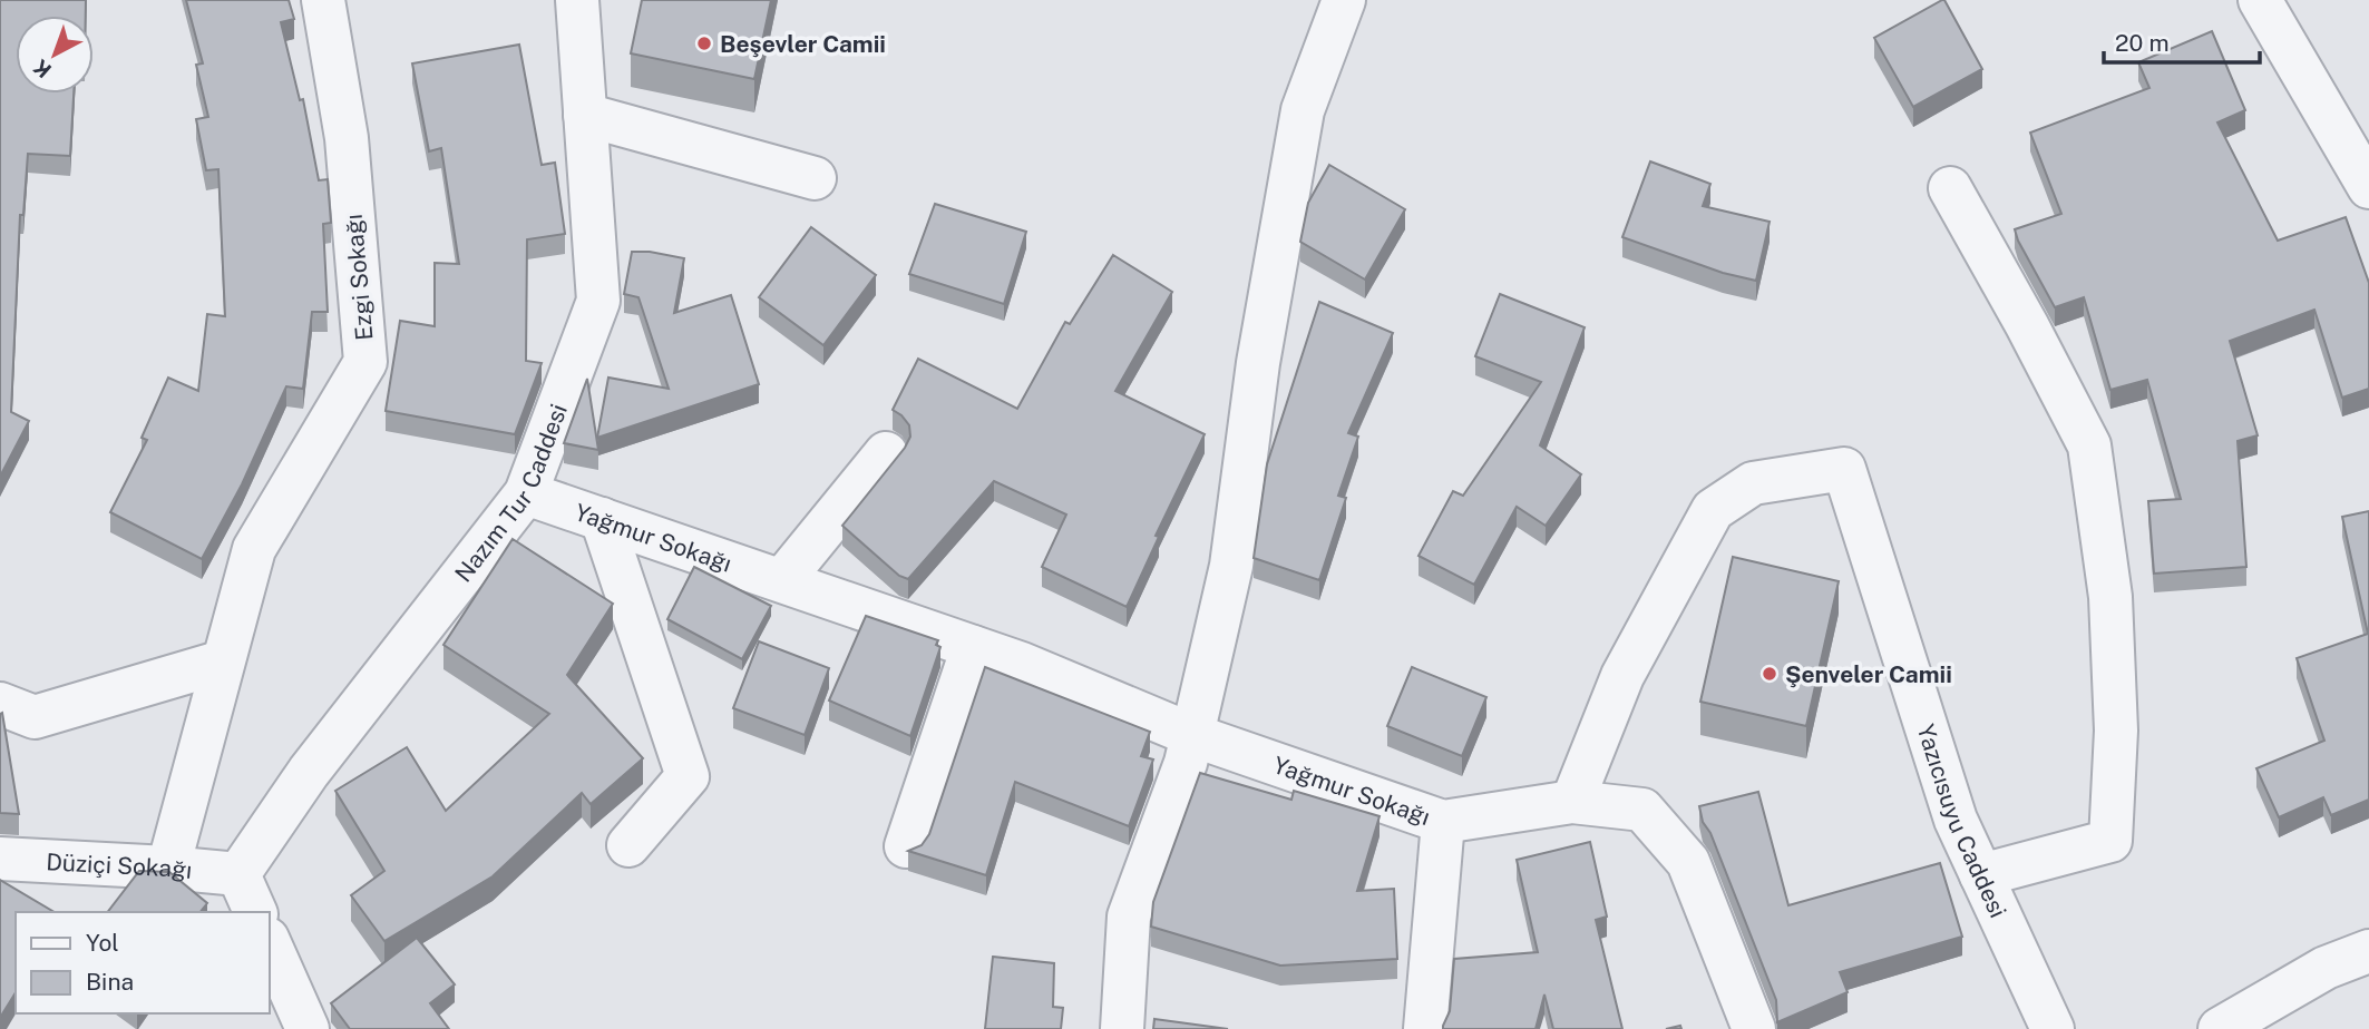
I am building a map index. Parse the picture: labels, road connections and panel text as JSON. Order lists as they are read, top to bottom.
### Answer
{
  "streets": {
    "street": [
      "Ezgi Sokağı",
      "Nazım Tur Caddesi",
      "Yağmur Sokağı",
      "Yazıcısuyu Caddesi",
      "Düziçi Sokağı"
    ]
  },
  "crossings": [
    ["Ezgi Sokağı", "Düziçi Sokağı"],
    ["Nazım Tur Caddesi", "Yağmur Sokağı"],
    ["Nazım Tur Caddesi", "Düziçi Sokağı"],
    ["Yağmur Sokağı", "Yazıcısuyu Caddesi"]
  ],
  "places": ["Beşevler Camii", "Şenveler Camii"],
  "legend": ["Yol", "Bina"],
  "scale_bar": "20 m",
  "north": "bottom left"
}
